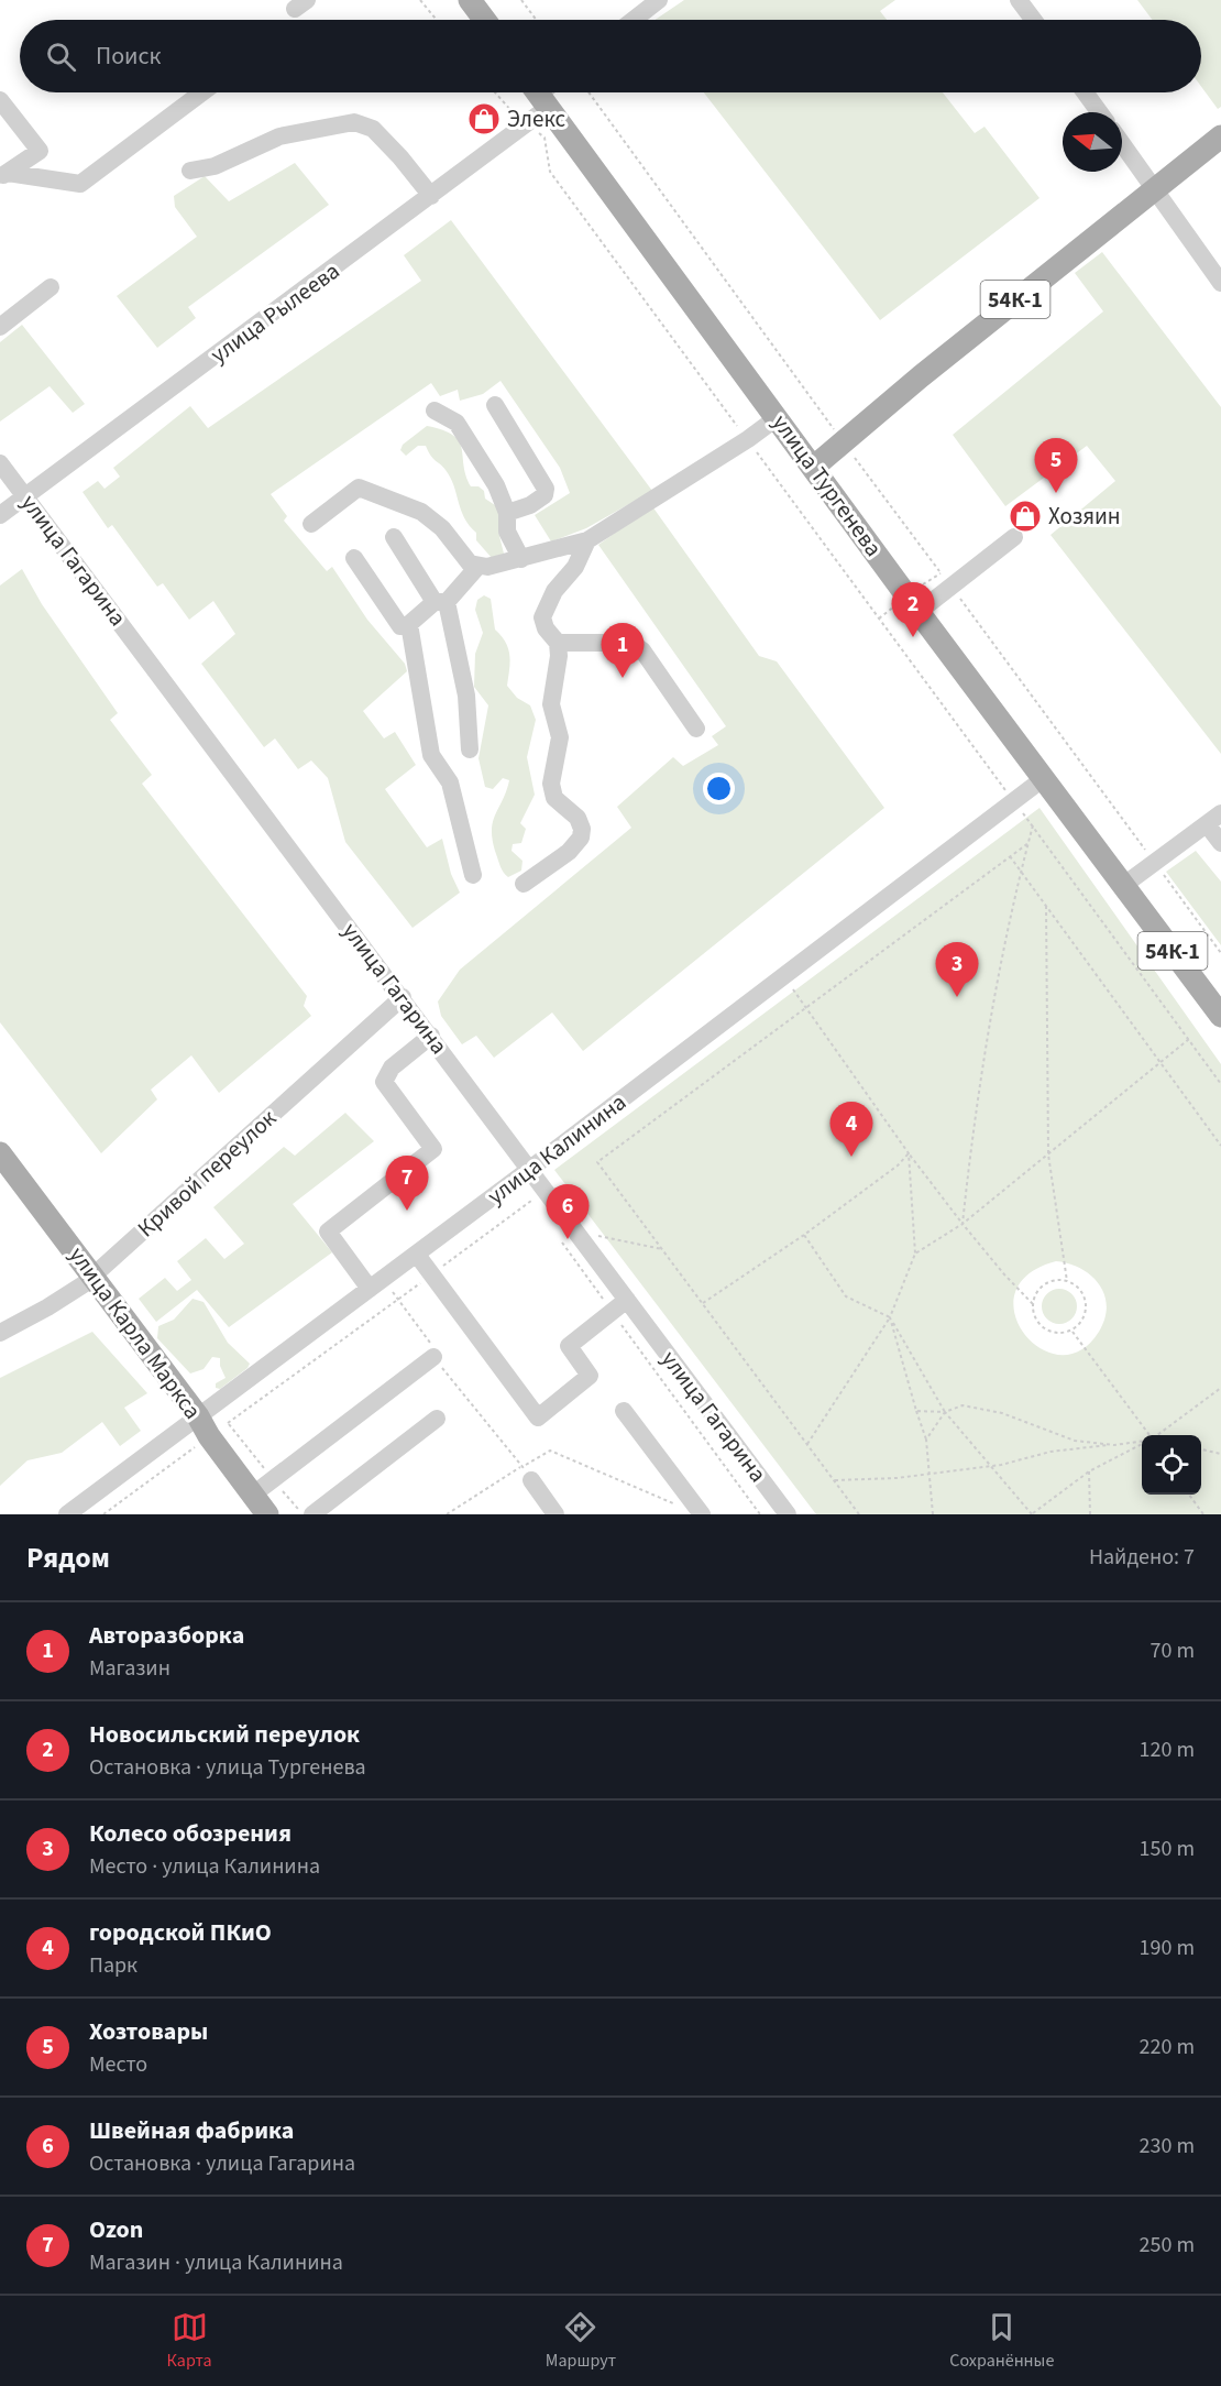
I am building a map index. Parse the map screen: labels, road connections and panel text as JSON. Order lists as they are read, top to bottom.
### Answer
{
  "streets": {
    "main road": ["54К-1", "улица Тургенева", "улица Карла Маркса"],
    "street": [
      "улица Рылеева",
      "улица Гагарина",
      "улица Калинина",
      "Кривой переулок"
    ]
  },
  "crossings": [
    ["54К-1", "улица Тургенева"],
    ["улица Рылеева", "улица Гагарина"],
    ["улица Тургенева", "улица Калинина"],
    ["улица Гагарина", "улица Калинина"],
    ["улица Гагарина", "Кривой переулок"],
    ["улица Калинина", "улица Карла Маркса"],
    ["Кривой переулок", "улица Карла Маркса"]
  ],
  "places": {
    "shop": ["Элекс", "Хозяин"]
  },
  "north": "left",
  "page": {
    "search": "Поиск",
    "pins": [
      "5",
      "2",
      "1",
      "3",
      "4",
      "7",
      "6"
    ],
    "heading": ["Рядом", "Найдено: 7"],
    "list": [
      {
        "mark": "1",
        "name": "Авторазборка",
        "note": "Магазин",
        "value": "70 m"
      },
      {
        "mark": "2",
        "name": "Новосильский переулок",
        "note": "Остановка · улица Тургенева",
        "value": "120 m"
      },
      {
        "mark": "3",
        "name": "Колесо обозрения",
        "note": "Место · улица Калинина",
        "value": "150 m"
      },
      {
        "mark": "4",
        "name": "городской ПКиО",
        "note": "Парк",
        "value": "190 m"
      },
      {
        "mark": "5",
        "name": "Хозтовары",
        "note": "Место",
        "value": "220 m"
      },
      {
        "mark": "6",
        "name": "Швейная фабрика",
        "note": "Остановка · улица Гагарина",
        "value": "230 m"
      },
      {
        "mark": "7",
        "name": "Ozon",
        "note": "Магазин · улица Калинина",
        "value": "250 m"
      }
    ],
    "nav": ["Карта", "Маршрут", "Сохранённые"]
  }
}
